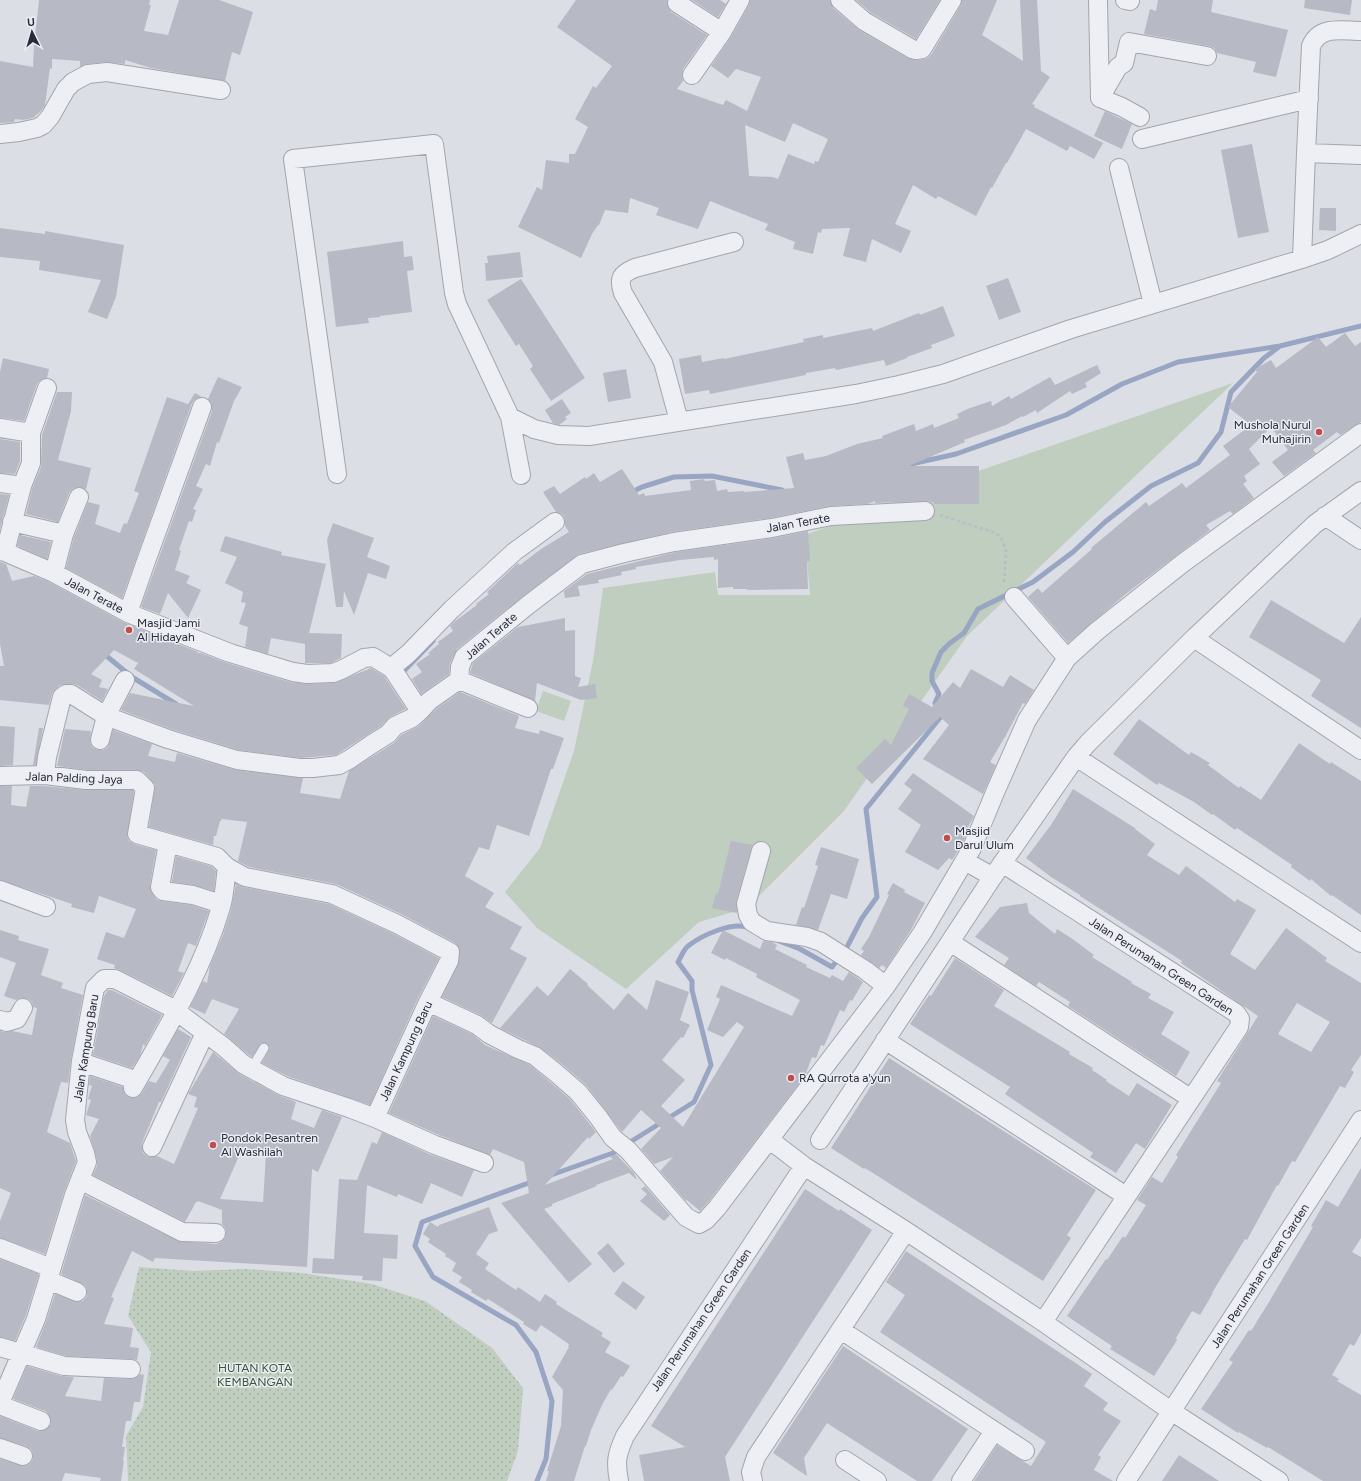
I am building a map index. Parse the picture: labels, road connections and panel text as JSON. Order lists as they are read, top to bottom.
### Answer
{
  "streets": {
    "street": [
      "Jalan Terate",
      "Jalan Palding Jaya",
      "Jalan Perumahan Green Garden",
      "Jalan Kampung Baru"
    ]
  },
  "parks": ["HUTAN KOTA KEMBANGAN"],
  "places": [
    "Mushola Nurul Muhajirin",
    "Masjid Jami Al Hidayah",
    "Masjid Darul Ulum",
    "RA Qurrota a'yun",
    "Pondok Pesantren Al Washilah"
  ],
  "north": "top"
}
